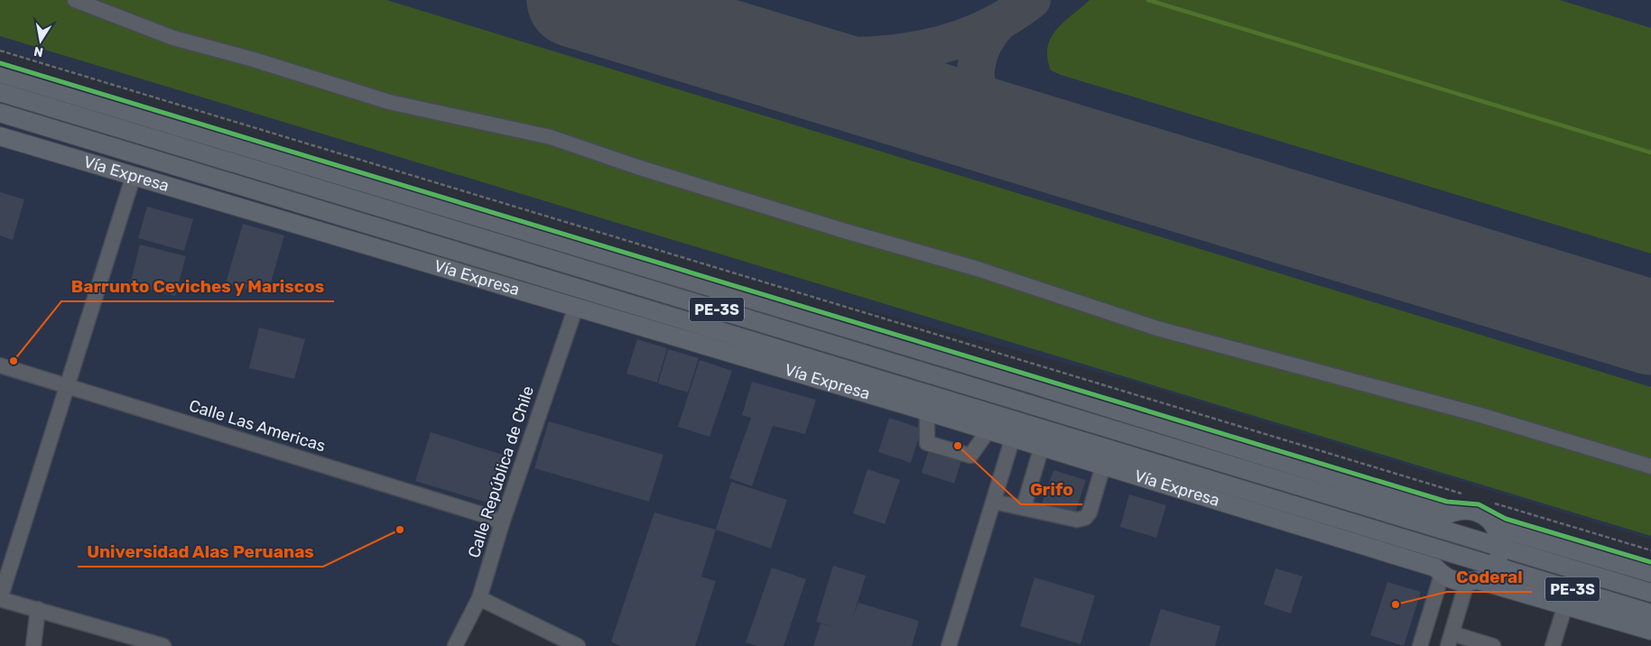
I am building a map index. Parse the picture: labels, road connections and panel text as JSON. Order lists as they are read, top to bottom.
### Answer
{
  "streets": {
    "main road": ["Vía Expresa", "PE-3S"],
    "street": ["Calle Las Americas", "Calle República de Chile"]
  },
  "crossings": [
    ["Vía Expresa", "Calle República de Chile"],
    ["Calle Las Americas", "Calle República de Chile"]
  ],
  "places": [
    "Barrunto Ceviches y Mariscos",
    "Grifo",
    "Universidad Alas Peruanas",
    "Coderal"
  ],
  "north": "bottom"
}
